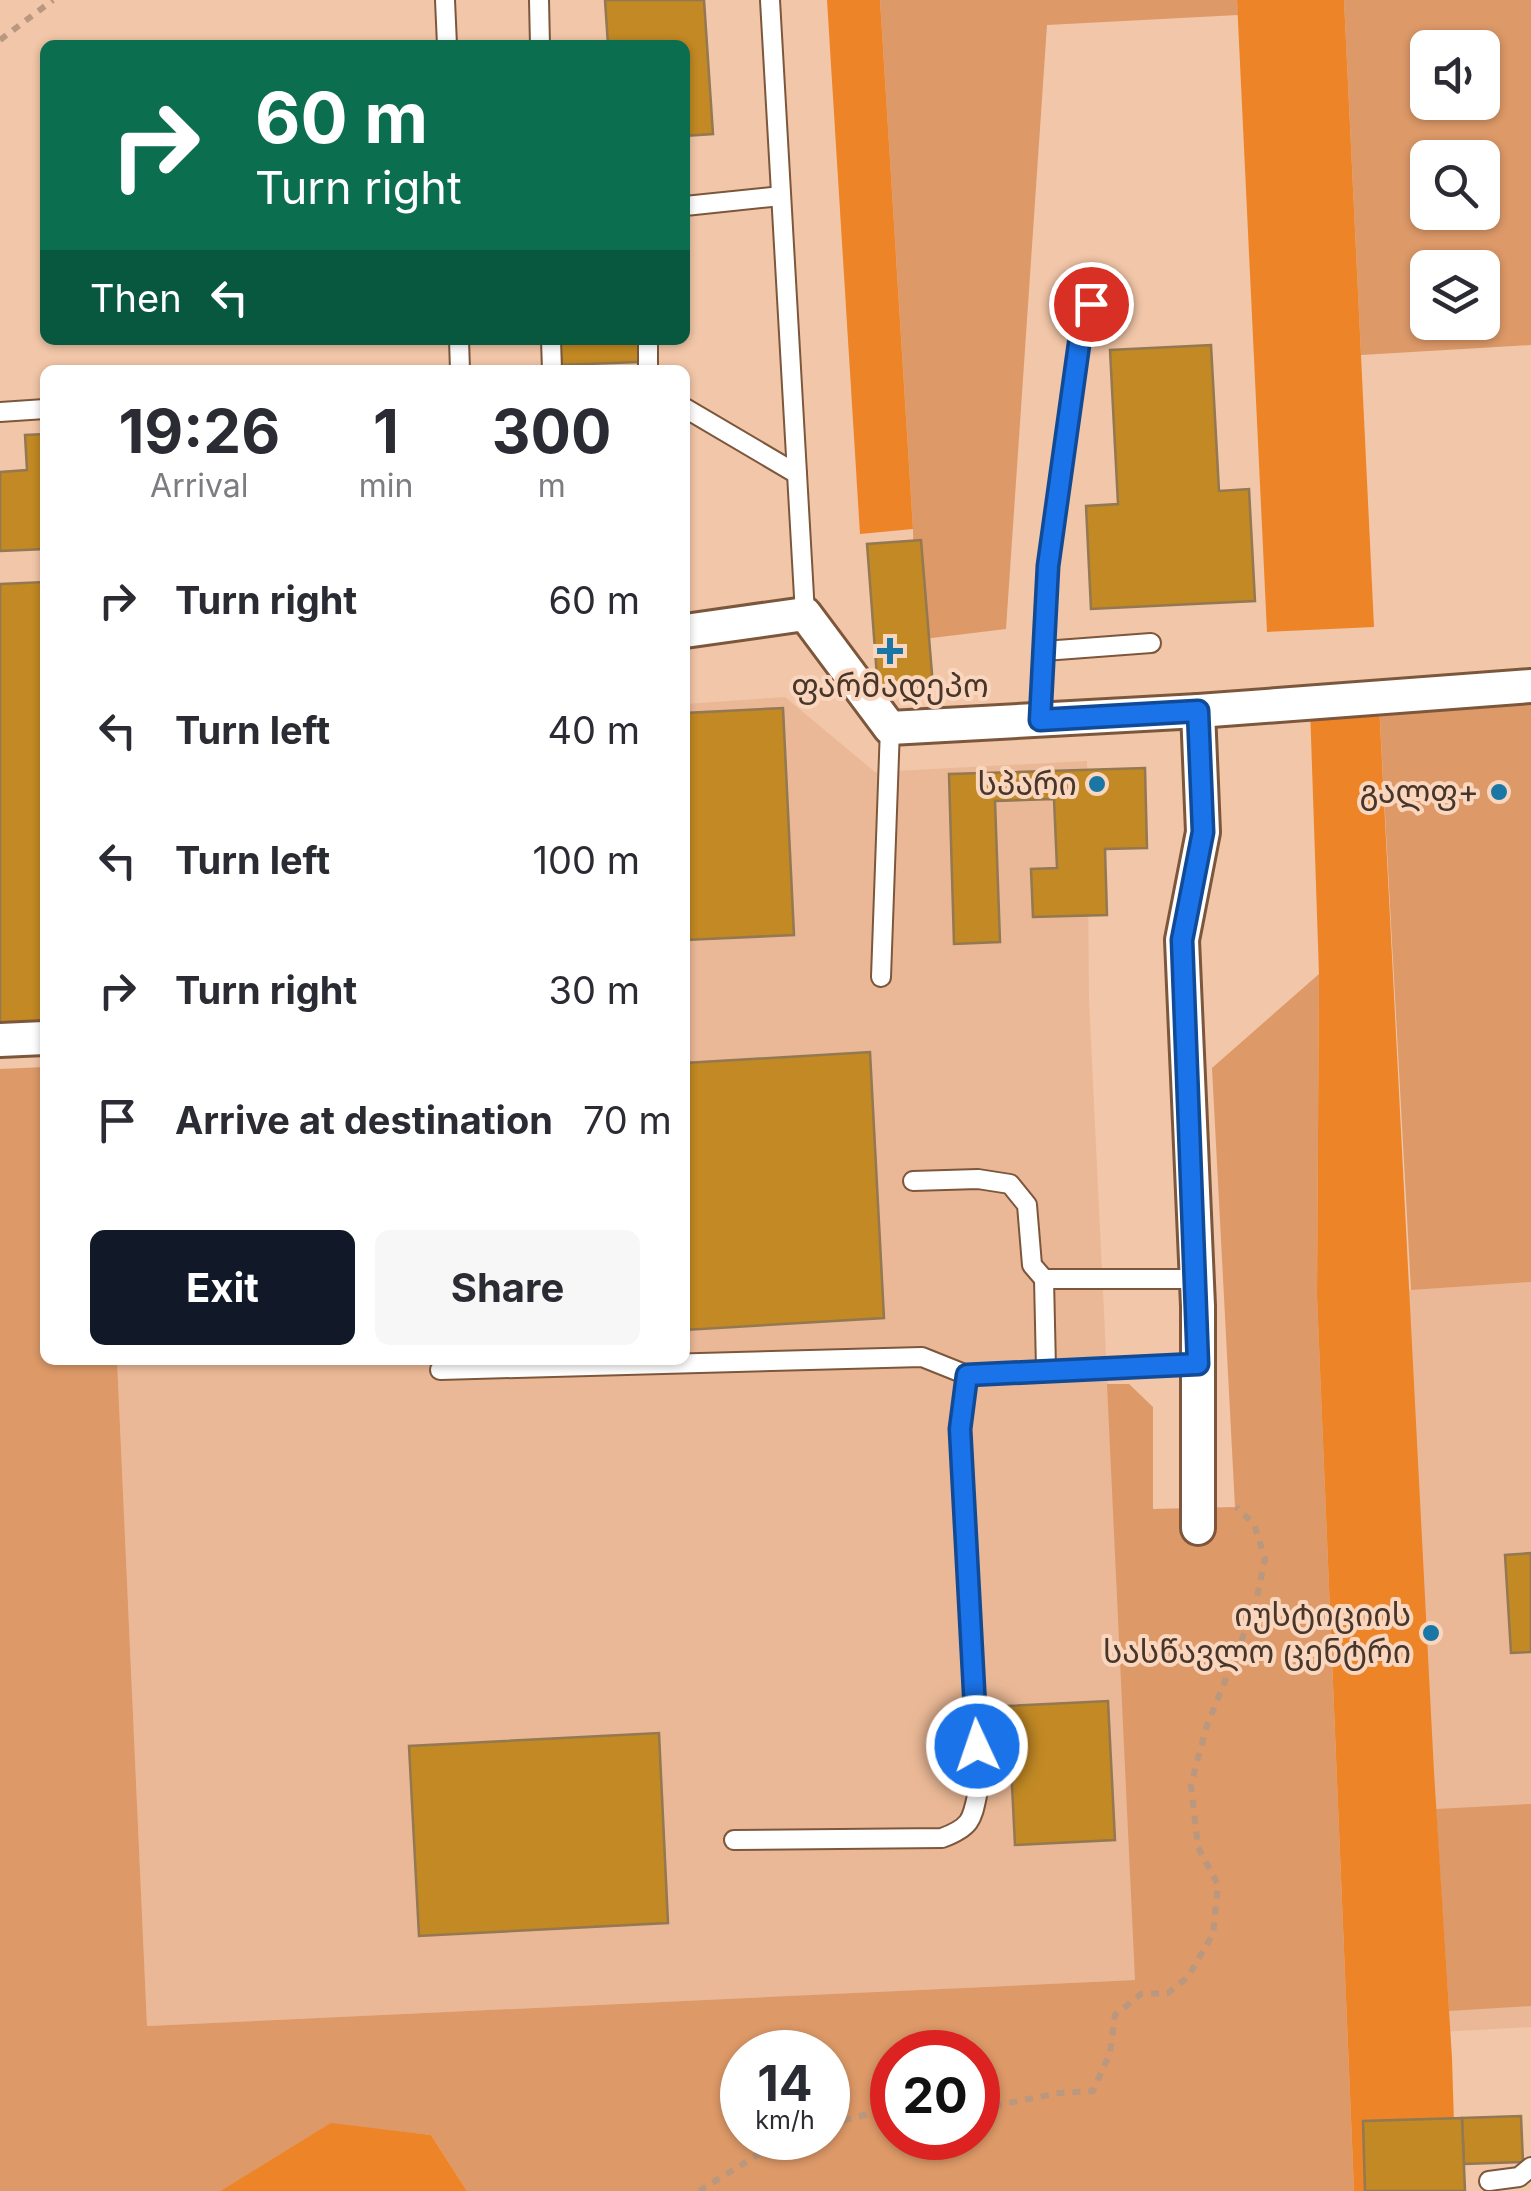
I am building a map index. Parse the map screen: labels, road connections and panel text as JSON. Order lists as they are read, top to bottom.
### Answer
{
  "places": {
    "health": ["ფარმადეპო"],
    "other": ["სპარი", "გალფ+", "იუსტიციის სასწავლო ცენტრი"]
  },
  "page": {
    "turn": ["60 m", "Turn right"],
    "then": "Then",
    "eta": [
      "19:26",
      "Arrival",
      "1",
      "min",
      "300",
      "m"
    ],
    "list": [
      {
        "name": "Turn right",
        "value": "60 m"
      },
      {
        "name": "Turn left",
        "value": "40 m"
      },
      {
        "name": "Turn left",
        "value": "100 m"
      },
      {
        "name": "Turn right",
        "value": "30 m"
      },
      {
        "name": "Arrive at destination",
        "value": "70 m"
      }
    ],
    "buttons": ["Exit", "Share"],
    "speed": "14 km/h",
    "limit": "20"
  }
}
